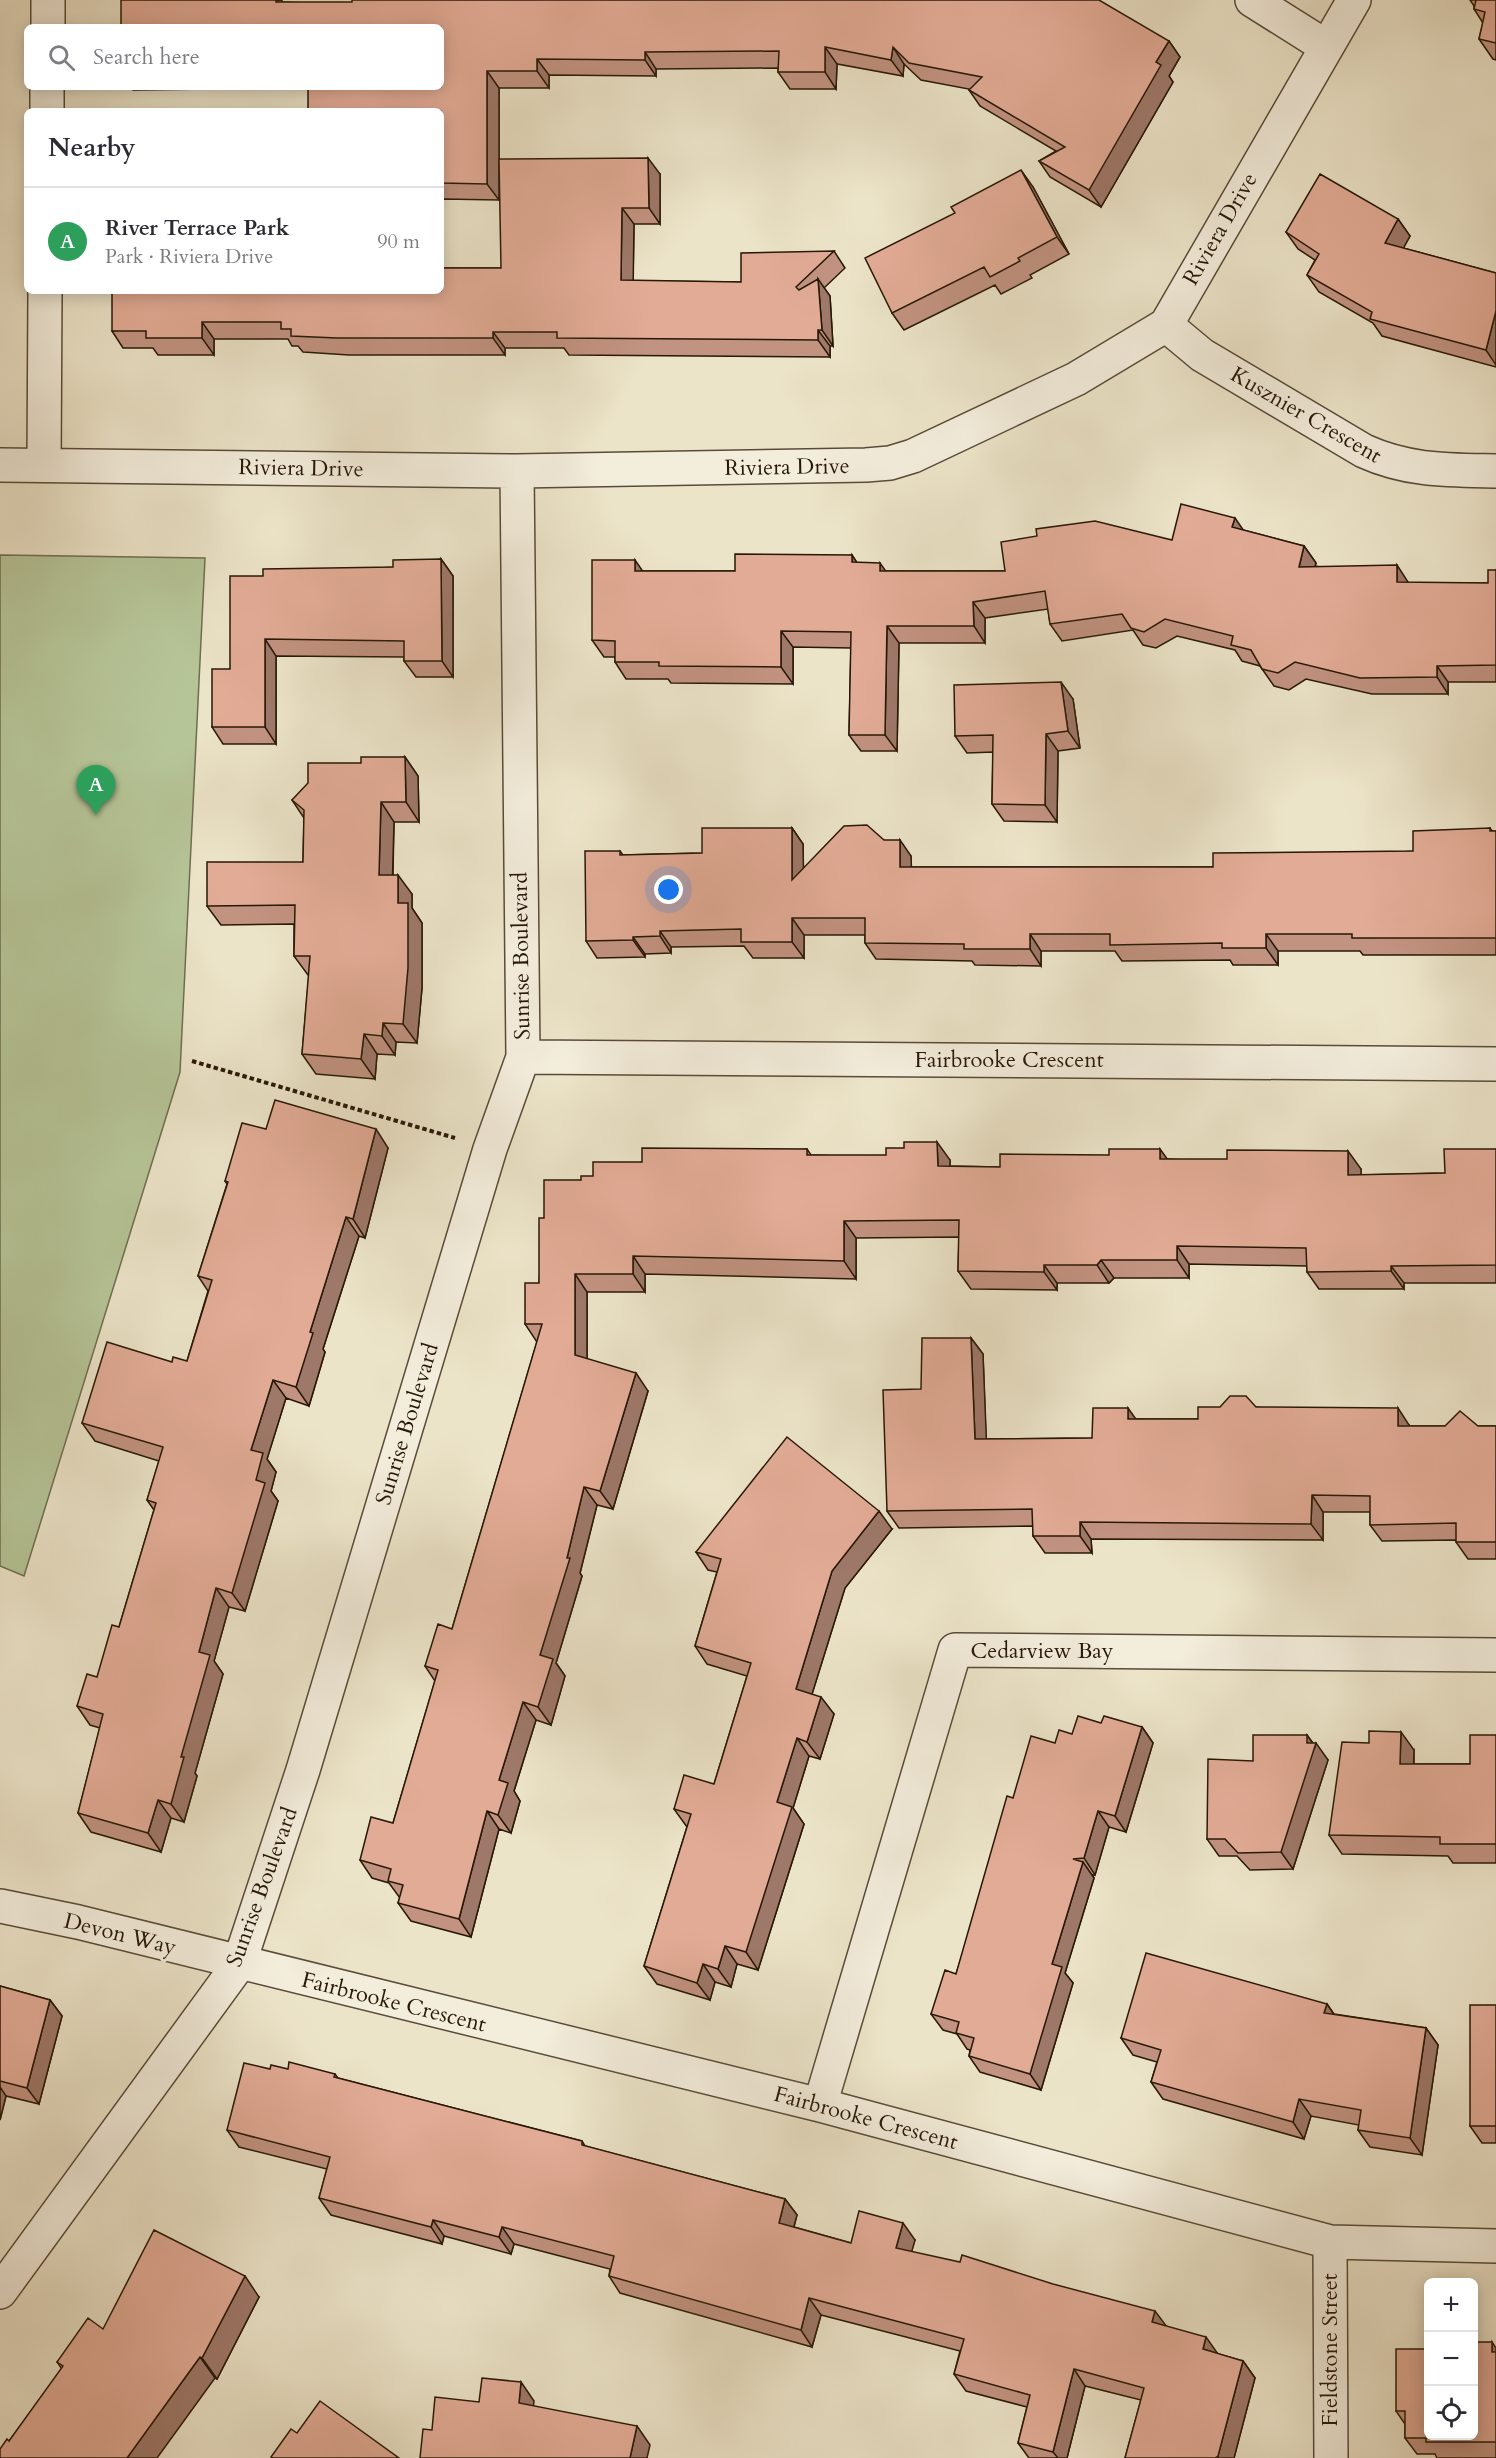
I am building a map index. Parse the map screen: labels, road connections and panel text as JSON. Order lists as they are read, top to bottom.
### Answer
{
  "streets": {
    "street": [
      "Riviera Drive",
      "Kusznier Crescent",
      "Sunrise Boulevard",
      "Fairbrooke Crescent",
      "Cedarview Bay",
      "Devon Way",
      "Fieldstone Street"
    ]
  },
  "crossings": [
    ["Riviera Drive", "Kusznier Crescent"],
    ["Riviera Drive", "Sunrise Boulevard"],
    ["Sunrise Boulevard", "Fairbrooke Crescent"],
    ["Sunrise Boulevard", "Devon Way"],
    ["Fairbrooke Crescent", "Cedarview Bay"],
    ["Fairbrooke Crescent", "Devon Way"],
    ["Fairbrooke Crescent", "Fieldstone Street"]
  ],
  "page": {
    "search": "Search here",
    "heading": "Nearby",
    "list": [
      {
        "mark": "A",
        "name": "River Terrace Park",
        "note": "Park · Riviera Drive",
        "value": "90 m"
      }
    ],
    "pins": "A",
    "map_buttons": ["+", "−"]
  }
}
